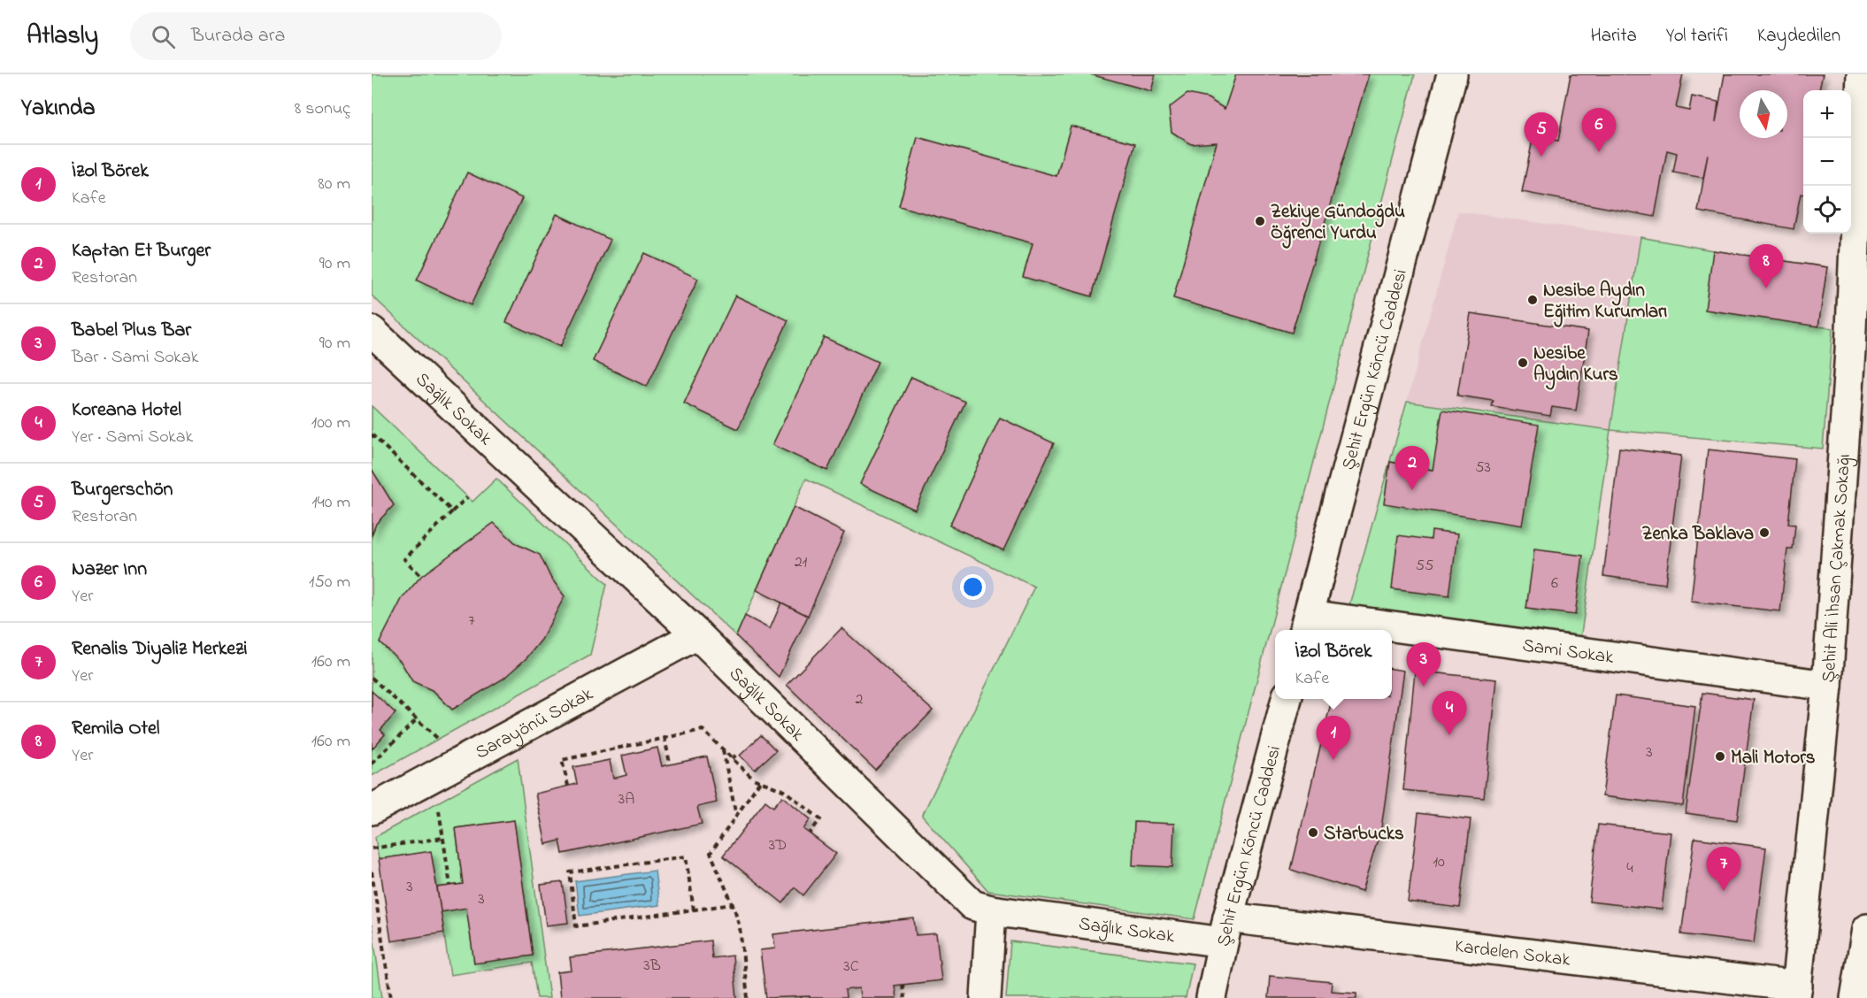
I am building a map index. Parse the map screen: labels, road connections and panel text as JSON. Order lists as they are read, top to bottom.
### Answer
{
  "streets": {
    "main road": [
      "Şehit Ergün Köncü Caddesi",
      "Sağlık Sokak",
      "Şehit Ali İhsan Çakmak Sokağı",
      "Sami Sokak",
      "Sarayönü Sokak",
      "Kardelen Sokak"
    ]
  },
  "crossings": [
    ["Şehit Ergün Köncü Caddesi", "Sağlık Sokak"],
    ["Şehit Ergün Köncü Caddesi", "Sami Sokak"],
    ["Şehit Ergün Köncü Caddesi", "Kardelen Sokak"],
    ["Sağlık Sokak", "Sarayönü Sokak"],
    ["Sağlık Sokak", "Kardelen Sokak"],
    ["Şehit Ali İhsan Çakmak Sokağı", "Sami Sokak"],
    ["Şehit Ali İhsan Çakmak Sokağı", "Kardelen Sokak"]
  ],
  "places": [
    "Zekiye Gündoğdu Öğrenci Yurdu",
    "Nesibe Aydın Eğitim Kurumları",
    "Nesibe Aydın Kurs",
    "Zenka Baklava",
    "Mali Motors",
    "Starbucks"
  ],
  "house_numbers": [
    "53",
    "21",
    "55",
    "6",
    "7",
    "2",
    "3",
    "3A",
    "3D",
    "10",
    "4",
    "3",
    "3",
    "3B",
    "3C"
  ],
  "north": "bottom",
  "page": {
    "header": "Atlasly",
    "search": "Burada ara",
    "nav": ["Harita", "Yol tarifi", "Kaydedilen"],
    "heading": ["Yakında", "8 sonuç"],
    "map_buttons": ["+", "−"],
    "pins": [
      "6",
      "5",
      "8",
      "2",
      "3",
      "4",
      "1",
      "7"
    ],
    "list": [
      {
        "mark": "1",
        "name": "İzol Börek",
        "note": "Kafe",
        "value": "80 m"
      },
      {
        "mark": "2",
        "name": "Kaptan Et Burger",
        "note": "Restoran",
        "value": "90 m"
      },
      {
        "mark": "3",
        "name": "Babel Plus Bar",
        "note": "Bar · Sami Sokak",
        "value": "90 m"
      },
      {
        "mark": "4",
        "name": "Koreana Hotel",
        "note": "Yer · Sami Sokak",
        "value": "100 m"
      },
      {
        "mark": "5",
        "name": "Burgerschön",
        "note": "Restoran",
        "value": "140 m"
      },
      {
        "mark": "6",
        "name": "Nazer Inn",
        "note": "Yer",
        "value": "150 m"
      },
      {
        "mark": "7",
        "name": "Renalis Diyaliz Merkezi",
        "note": "Yer",
        "value": "160 m"
      },
      {
        "mark": "8",
        "name": "Remila Otel",
        "note": "Yer",
        "value": "160 m"
      }
    ],
    "popup": ["İzol Börek", "Kafe"]
  }
}
